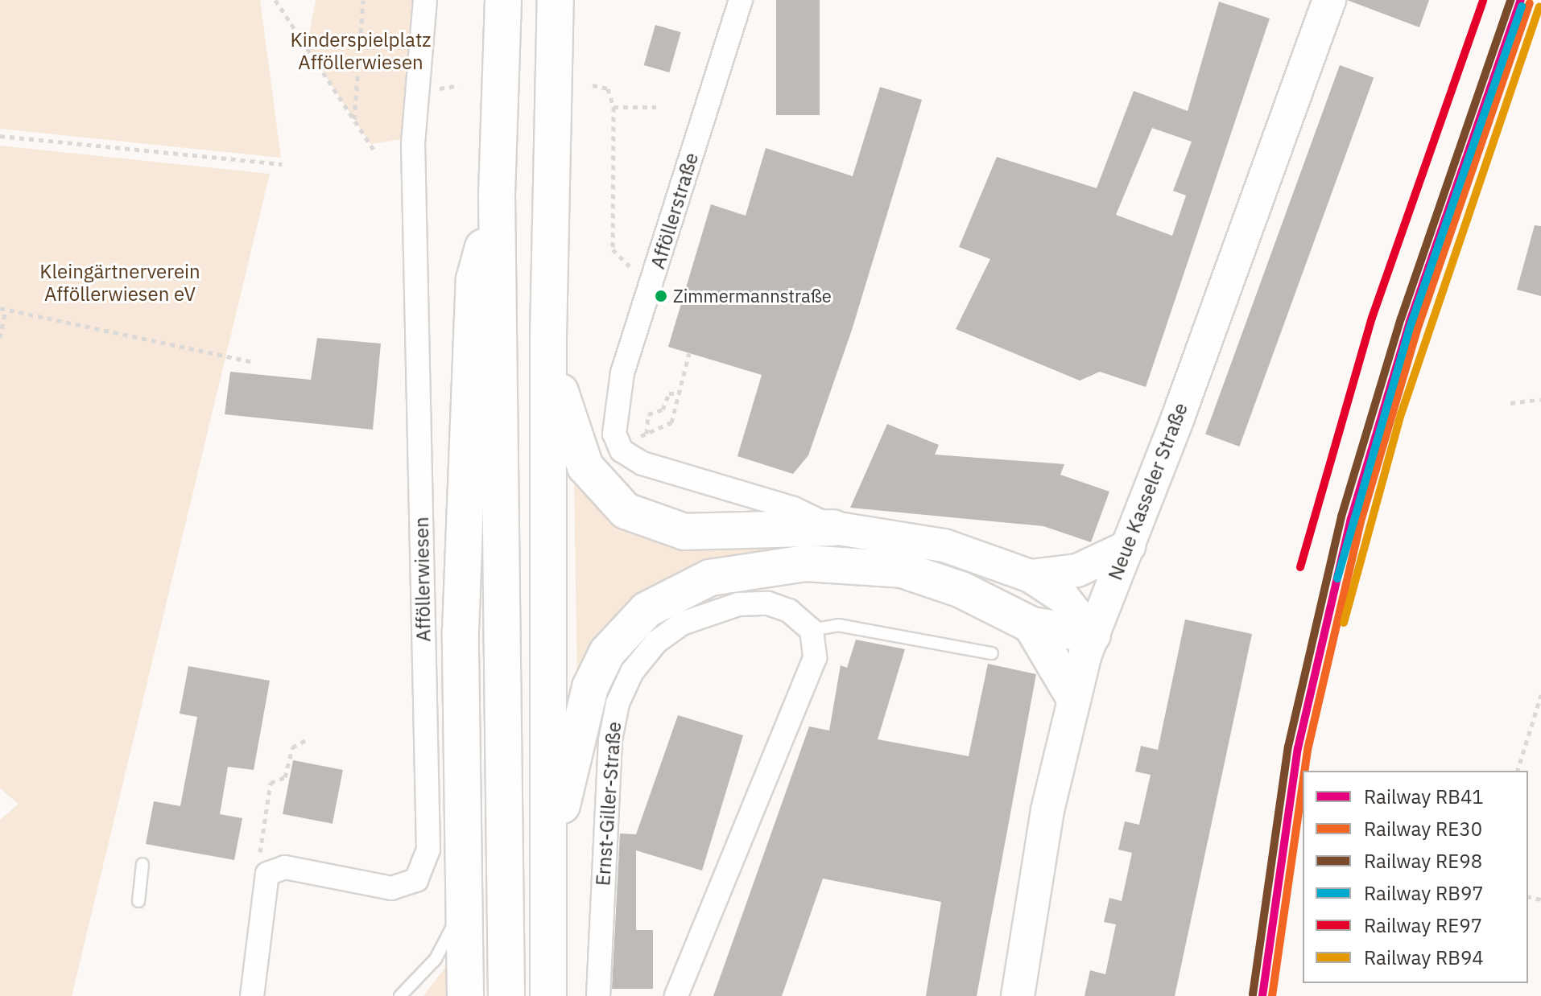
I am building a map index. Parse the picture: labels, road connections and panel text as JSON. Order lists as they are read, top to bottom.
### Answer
{
  "streets": {
    "main road": ["Neue Kasseler Straße"],
    "street": ["Afföllerstraße", "Afföllerwiesen", "Ernst-Giller-Straße"]
  },
  "parks": ["Kinderspielplatz Afföllerwiesen", "Kleingärtnerverein Afföllerwiesen eV"],
  "places": ["Zimmermannstraße"],
  "lines": [
    "rail line RB41",
    "rail line RE98",
    "rail line RE97",
    "rail line RE30",
    "rail line RB97",
    "rail line RB94"
  ],
  "legend": [
    "Railway RB41",
    "Railway RE30",
    "Railway RE98",
    "Railway RB97",
    "Railway RE97",
    "Railway RB94"
  ]
}
